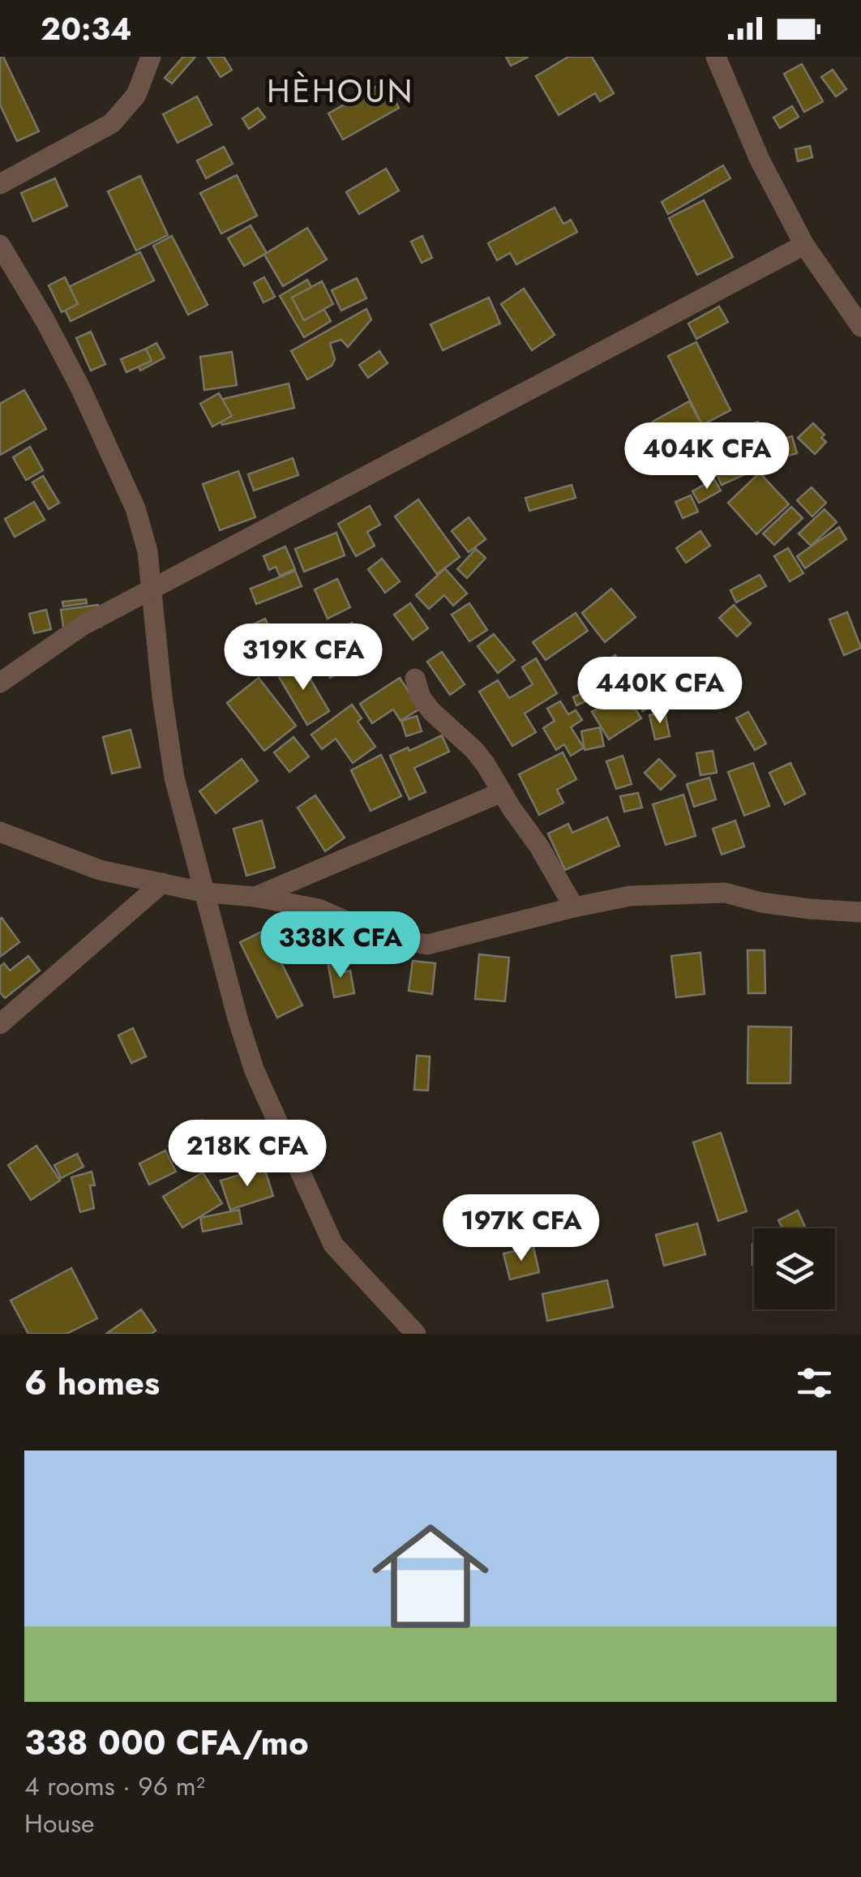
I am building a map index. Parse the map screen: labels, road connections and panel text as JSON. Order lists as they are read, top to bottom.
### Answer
{
  "districts": ["HÈHOUN"],
  "page": {
    "status": "20:34",
    "price": [
      "404K CFA",
      "319K CFA",
      "440K CFA",
      "338K CFA",
      "218K CFA",
      "197K CFA"
    ],
    "heading": "6 homes",
    "list": [
      {
        "name": "338 000 CFA/mo",
        "note": "4 rooms · 96 m² · House"
      }
    ]
  }
}
